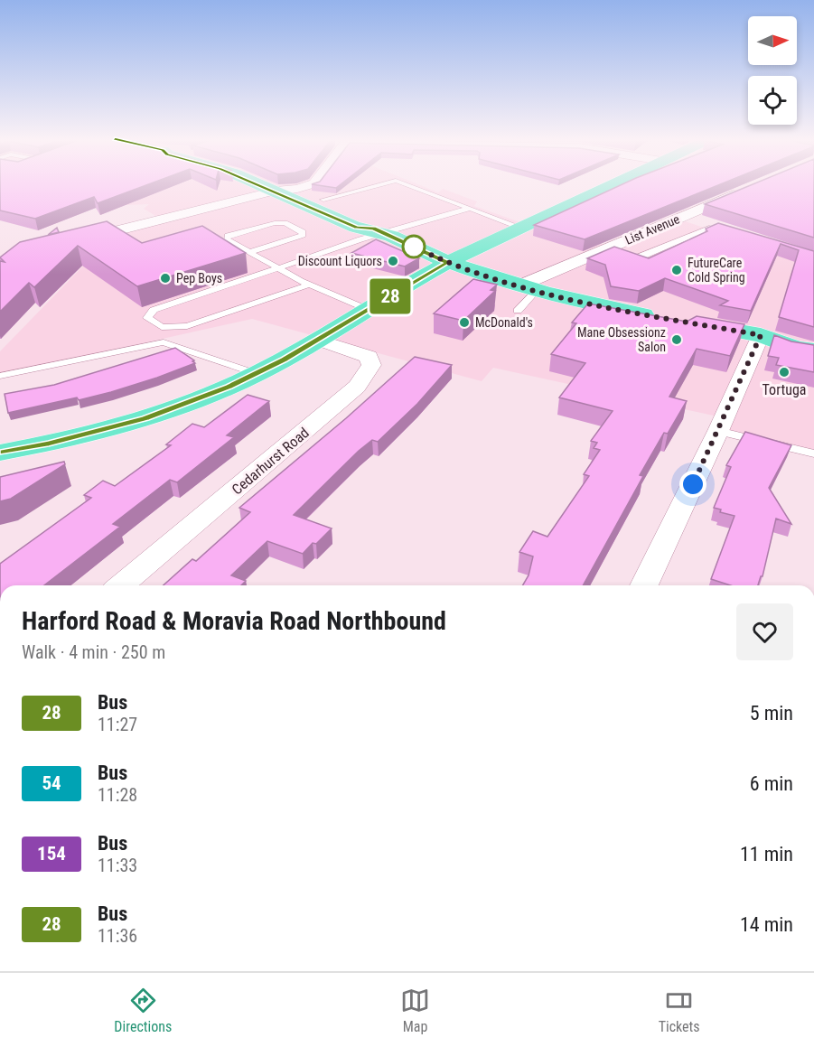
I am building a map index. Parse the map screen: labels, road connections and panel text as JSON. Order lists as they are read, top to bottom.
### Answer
{
  "streets": {
    "street": ["List Avenue", "Cedarhurst Road"]
  },
  "places": [
    "Discount Liquors",
    "FutureCare Cold Spring",
    "Pep Boys",
    "McDonald's",
    "Mane Obsessionz Salon",
    "Tortuga"
  ],
  "lines": ["bus line 28"],
  "north": "right",
  "page": {
    "on_map": "28",
    "heading": ["Harford Road & Moravia Road Northbound", "Walk · 4 min · 250 m"],
    "list": [
      {
        "mark": "28",
        "name": "Bus",
        "note": "11:27",
        "value": "5 min"
      },
      {
        "mark": "54",
        "name": "Bus",
        "note": "11:28",
        "value": "6 min"
      },
      {
        "mark": "154",
        "name": "Bus",
        "note": "11:33",
        "value": "11 min"
      },
      {
        "mark": "28",
        "name": "Bus",
        "note": "11:36",
        "value": "14 min"
      }
    ],
    "tabs": ["Directions", "Map", "Tickets"]
  }
}
